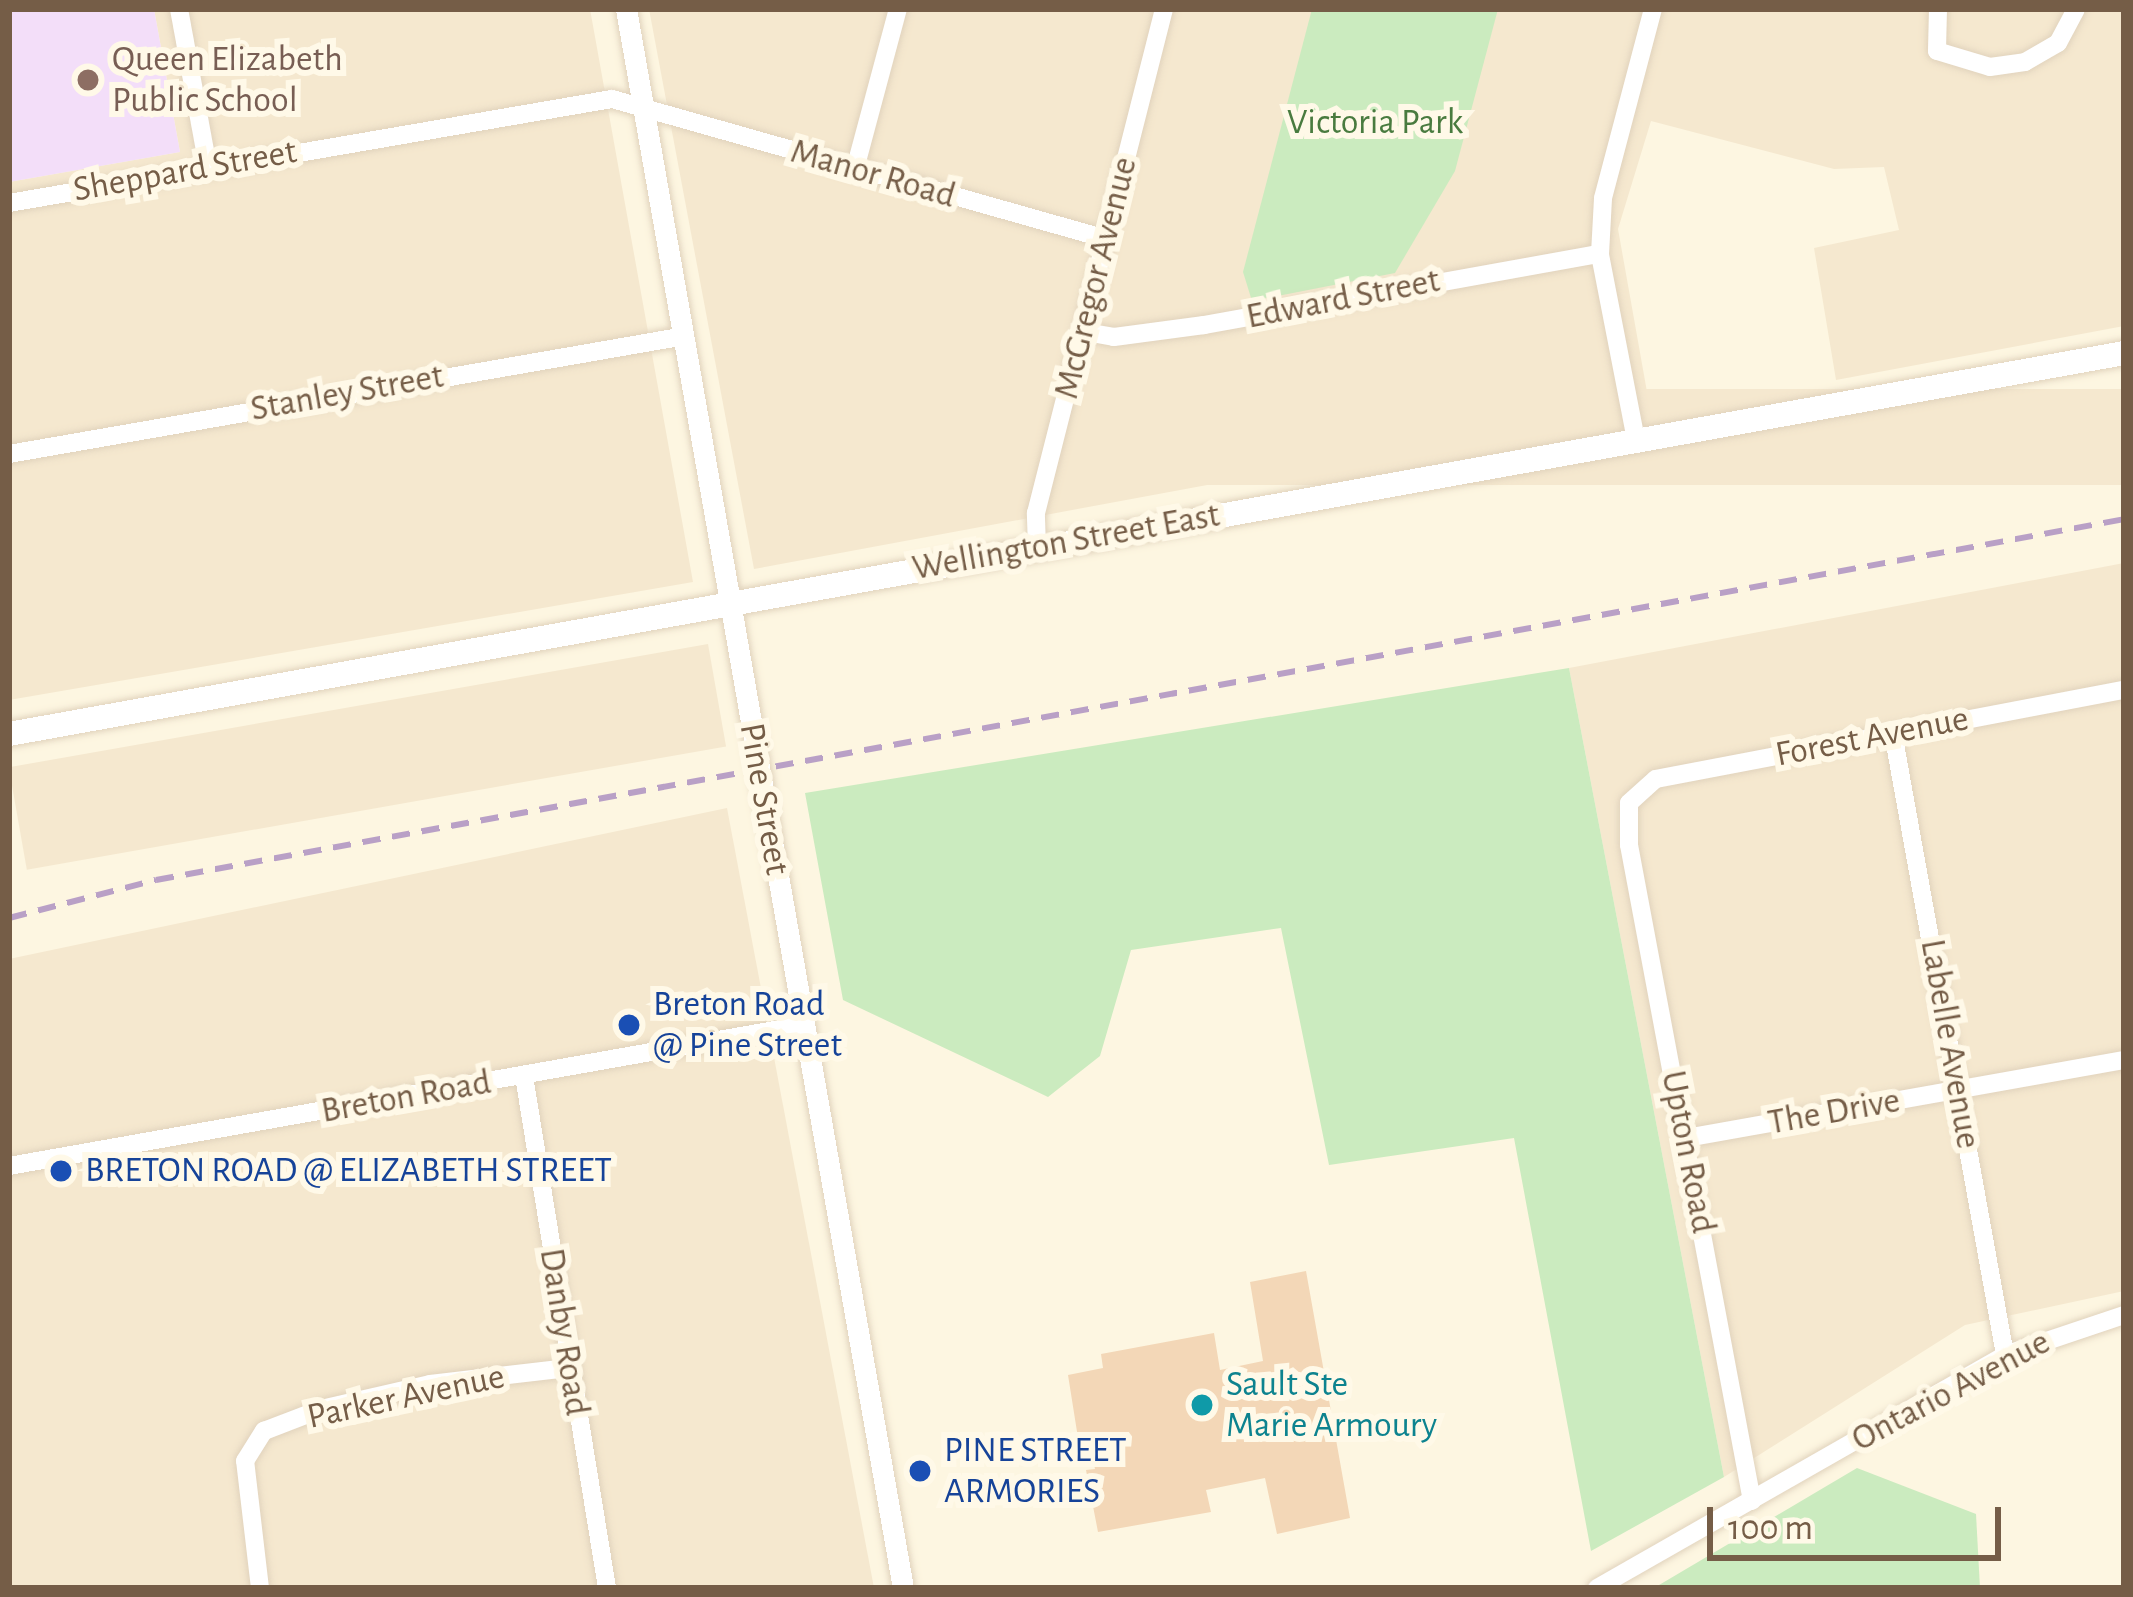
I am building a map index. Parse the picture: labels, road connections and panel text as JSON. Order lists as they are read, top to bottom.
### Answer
{
  "streets": {
    "main road": ["Wellington Street East"],
    "street": [
      "Sheppard Street",
      "Manor Road",
      "McGregor Avenue",
      "Edward Street",
      "Stanley Street",
      "Forest Avenue",
      "Pine Street",
      "Labelle Avenue",
      "Breton Road",
      "The Drive",
      "Upton Road",
      "Danby Road",
      "Ontario Avenue",
      "Parker Avenue"
    ]
  },
  "crossings": [
    ["Sheppard Street", "Manor Road"],
    ["Sheppard Street", "Pine Street"],
    ["Manor Road", "McGregor Avenue"],
    ["Manor Road", "Pine Street"],
    ["McGregor Avenue", "Edward Street"],
    ["McGregor Avenue", "Wellington Street East"],
    ["Stanley Street", "Pine Street"],
    ["Wellington Street East", "Pine Street"],
    ["Forest Avenue", "Labelle Avenue"],
    ["Forest Avenue", "Upton Road"],
    ["Pine Street", "Breton Road"],
    ["Labelle Avenue", "The Drive"],
    ["Labelle Avenue", "Ontario Avenue"],
    ["Breton Road", "Danby Road"],
    ["The Drive", "Upton Road"],
    ["Upton Road", "Ontario Avenue"],
    ["Danby Road", "Parker Avenue"]
  ],
  "parks": ["Victoria Park"],
  "places": [
    "Queen Elizabeth Public School",
    "Breton Road @ Pine Street",
    "BRETON ROAD @ ELIZABETH STREET",
    "Sault Ste Marie Armoury",
    "PINE STREET ARMORIES"
  ],
  "scale_bar": "100 m"
}
